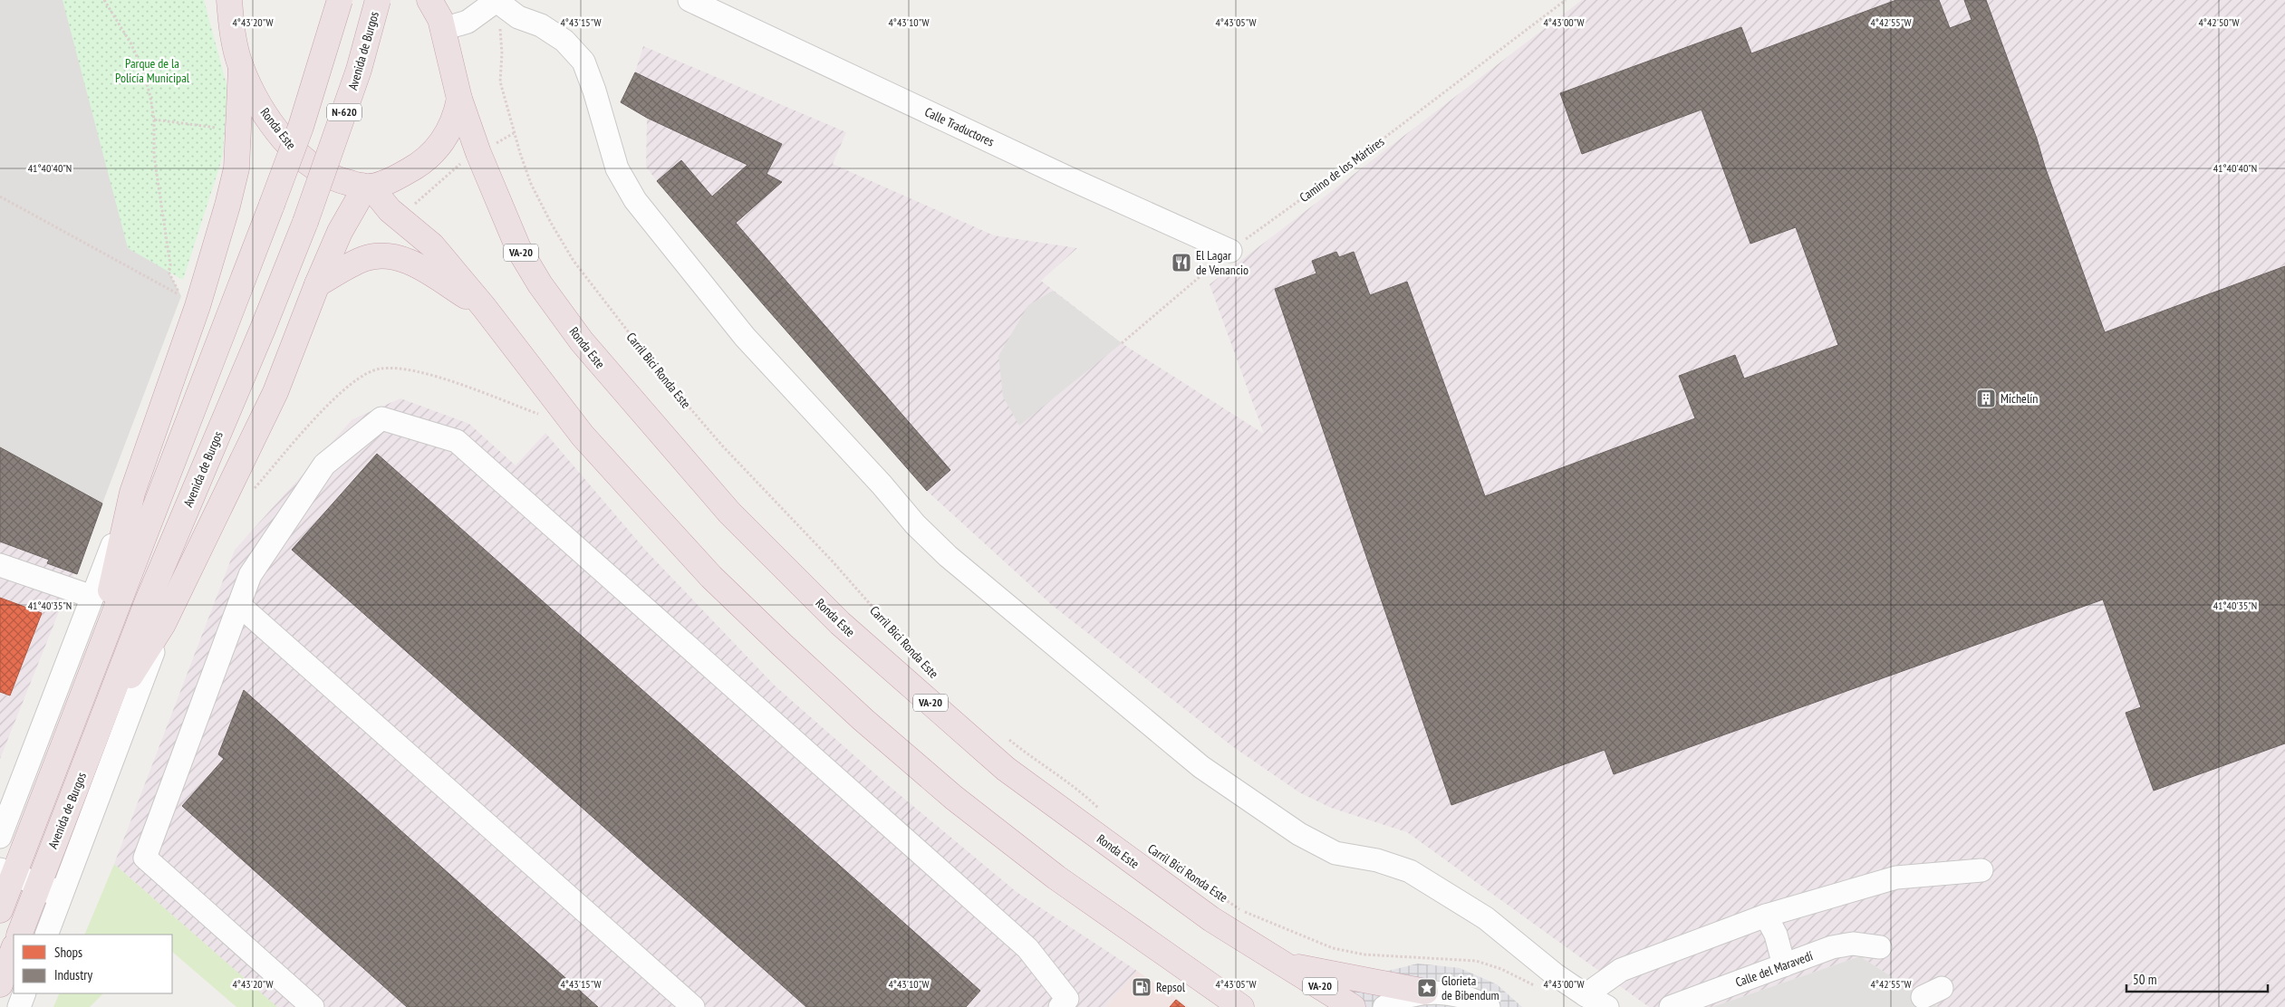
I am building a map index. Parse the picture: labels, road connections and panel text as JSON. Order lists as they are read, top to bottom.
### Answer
{
  "streets": {
    "highway": [
      "Avenida de Burgos",
      "N-620",
      "Ronda Este",
      "VA-20"
    ],
    "street": ["Calle Traductores", "Calle del Maravedí"],
    "path": ["Camino de los Mártires", "Carril Bici Ronda Este"]
  },
  "crossings": [
    ["Calle Traductores", "Camino de los Mártires"]
  ],
  "parks": ["Parque de la Policía Municipal"],
  "places": {
    "restaurant": ["El Lagar de Venancio"],
    "building": ["Michelín"],
    "fuel station": ["Repsol"],
    "place": ["Glorieta de Bibendum"]
  },
  "legend": ["Shops", "Industry"],
  "scale_bar": "50 m",
  "coordinates": [
    "4°43'20\"W",
    "4°43'15\"W",
    "4°43'10\"W",
    "4°43'05\"W",
    "4°43'00\"W",
    "4°42'55\"W",
    "4°42'50\"W",
    "41°40'40\"N",
    "41°40'35\"N"
  ]
}
